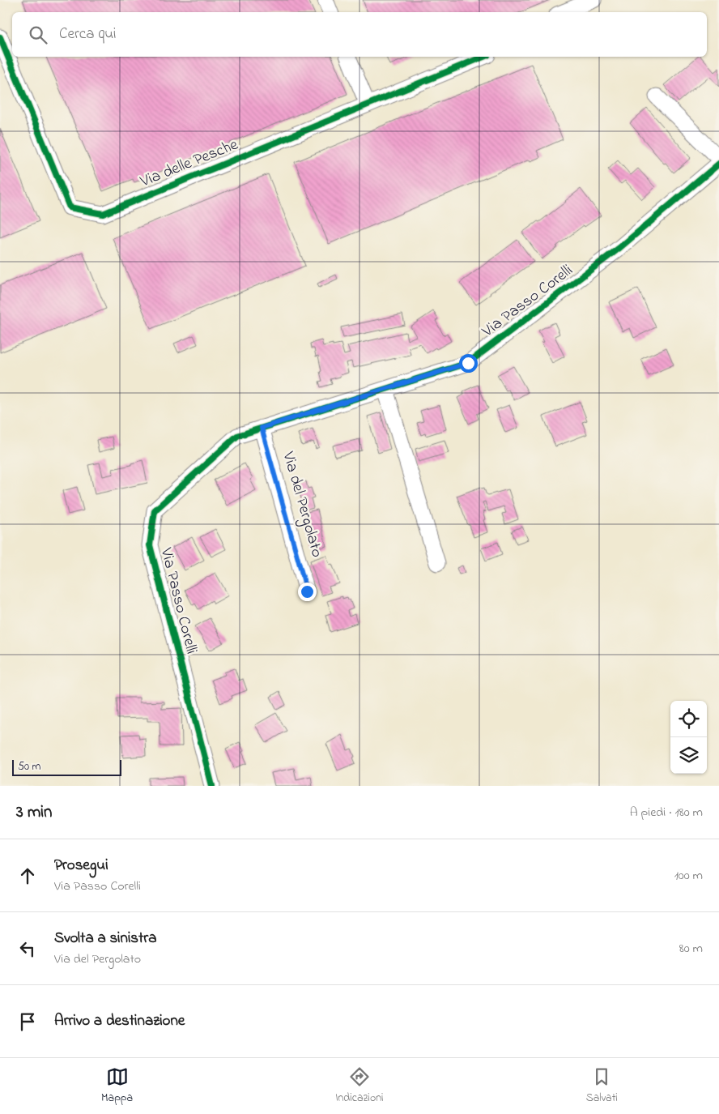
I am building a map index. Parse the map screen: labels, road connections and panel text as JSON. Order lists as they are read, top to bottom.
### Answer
{
  "streets": {
    "street": ["Via delle Pesche", "Via Passo Corelli", "Via del Pergolato"]
  },
  "crossings": [
    ["Via Passo Corelli", "Via del Pergolato"]
  ],
  "scale_bar": "50 m",
  "page": {
    "search": "Cerca qui",
    "scale": "50 m",
    "heading": ["3 min", "A piedi · 180 m"],
    "list": [
      ["Prosegui", "Via Passo Corelli", "100 m"],
      ["Svolta a sinistra", "Via del Pergolato", "80 m"],
      "Arrivo a destinazione"
    ],
    "nav": ["Mappa", "Indicazioni", "Salvati"]
  }
}
